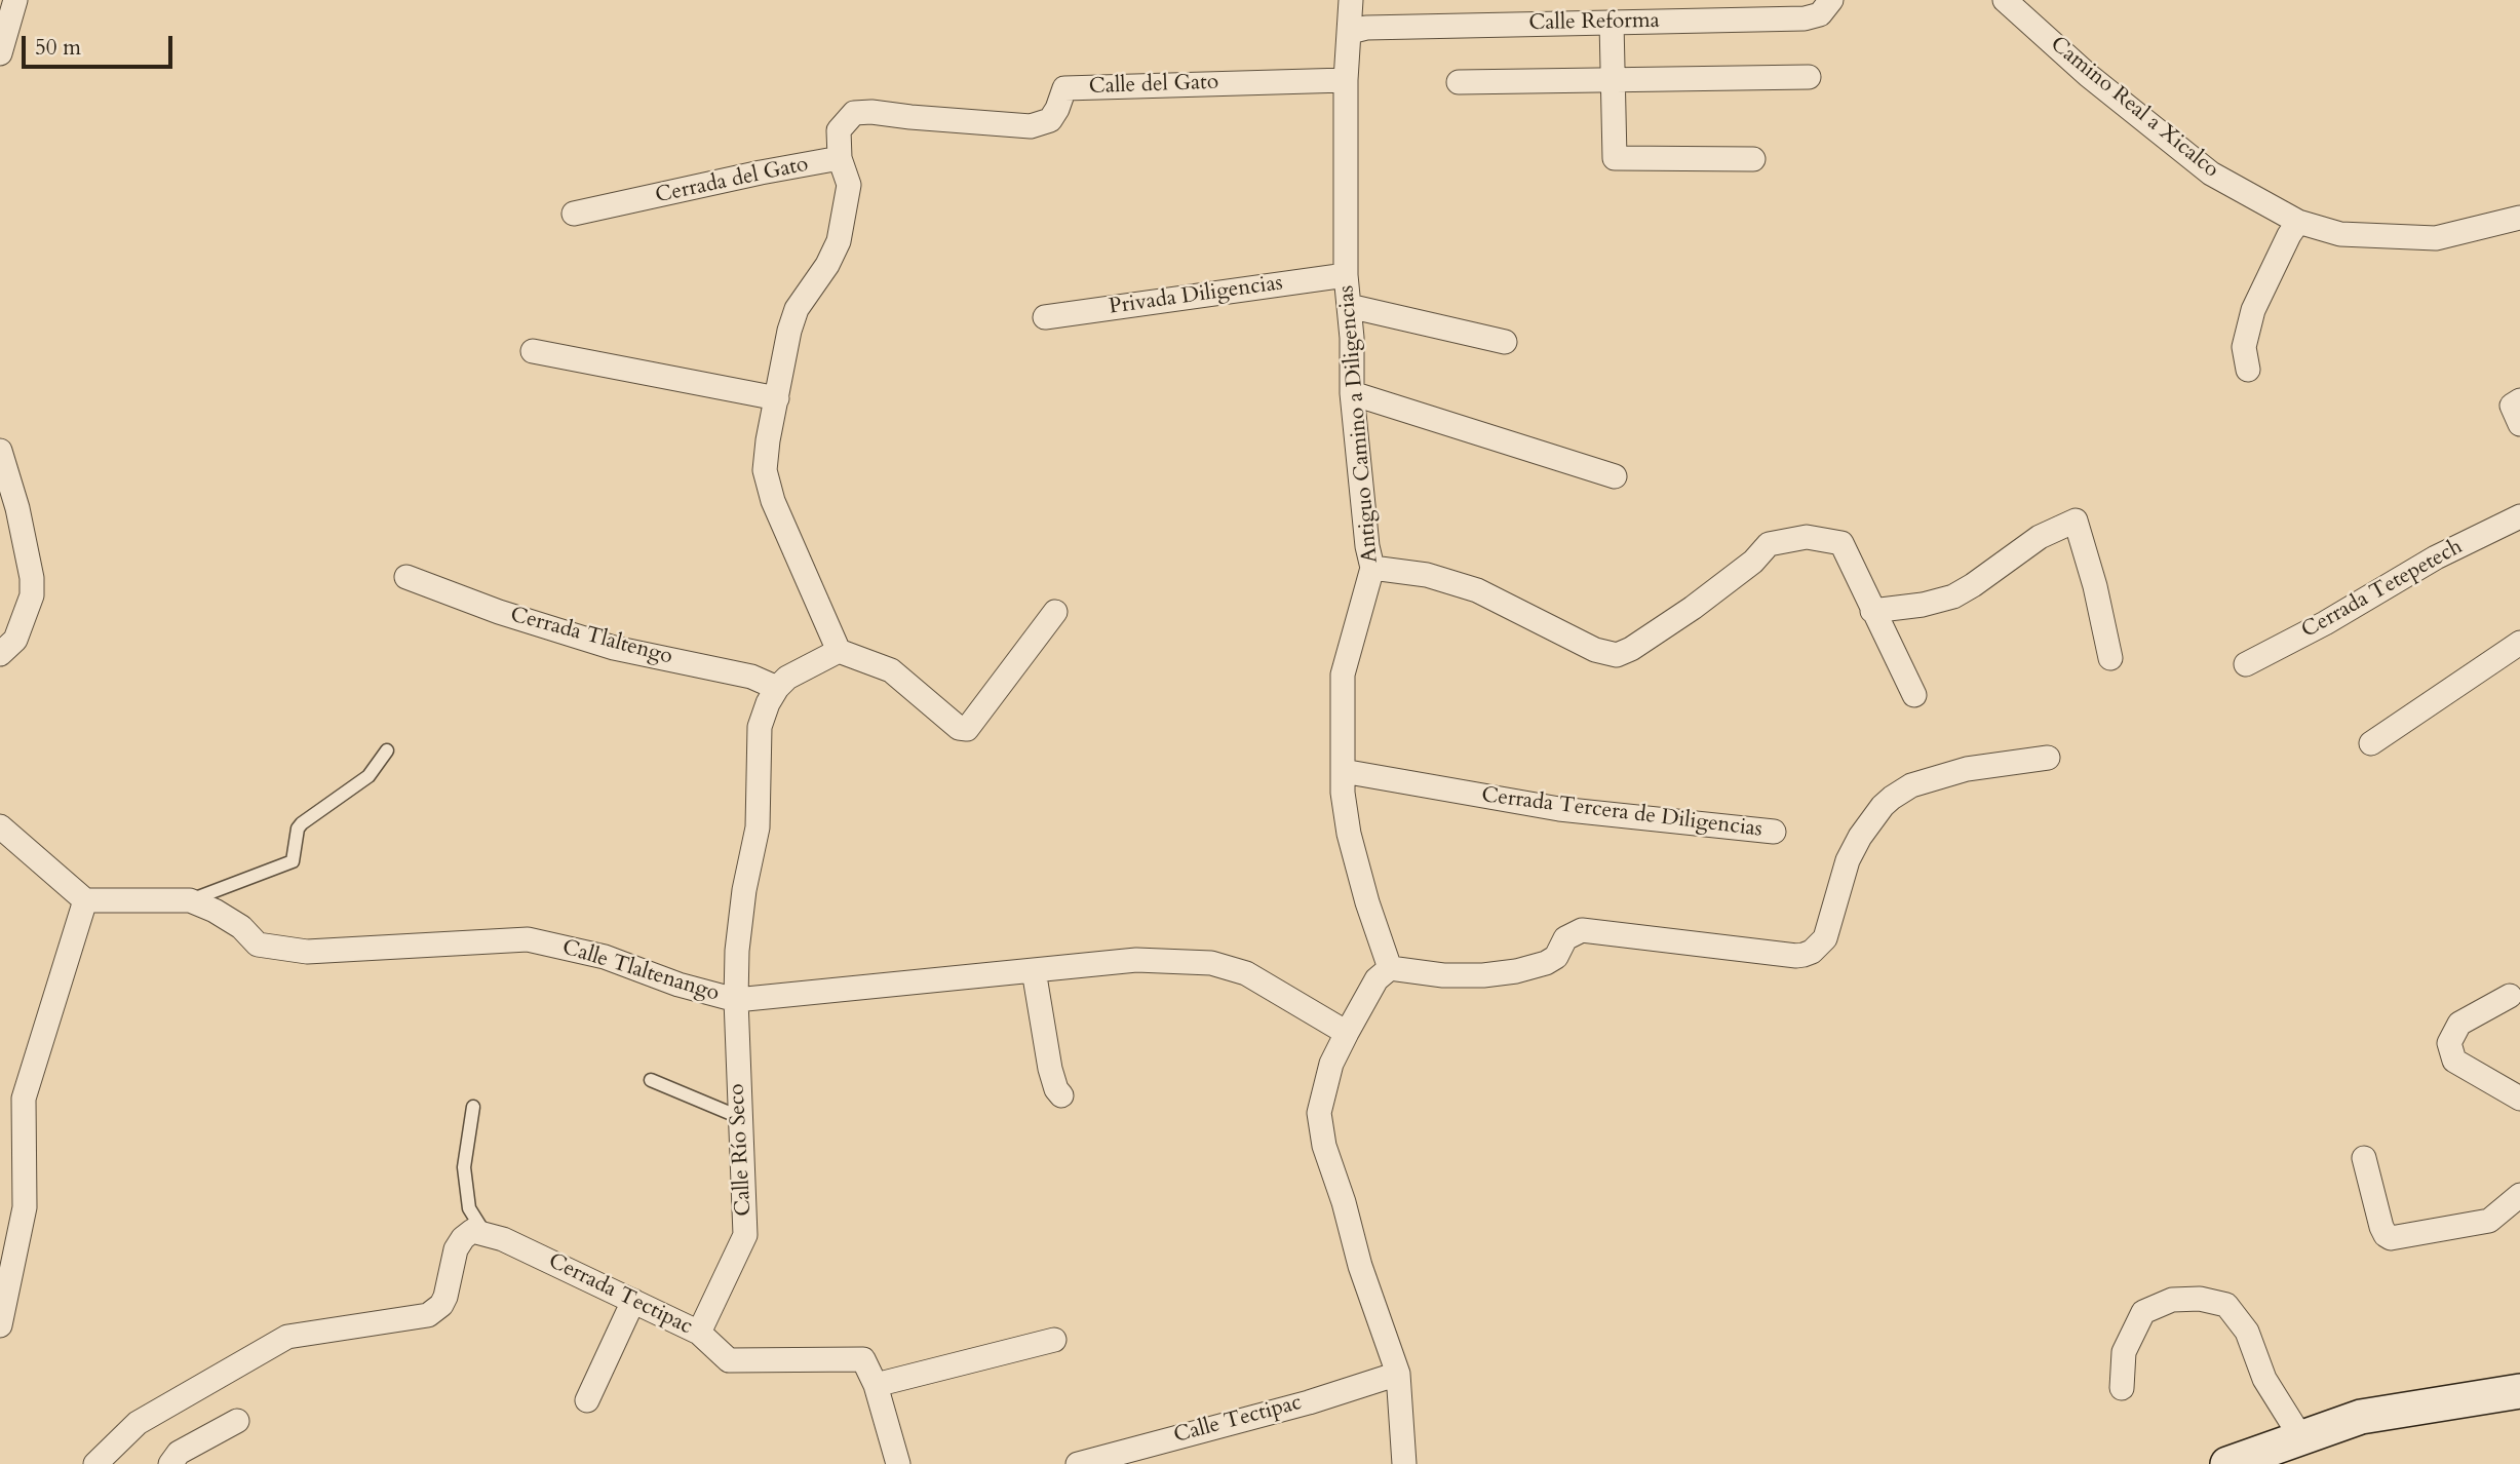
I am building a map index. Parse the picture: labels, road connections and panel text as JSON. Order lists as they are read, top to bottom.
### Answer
{
  "streets": {
    "street": [
      "Calle Reforma",
      "Calle del Gato",
      "Camino Real a Xicalco",
      "Cerrada del Gato",
      "Privada Diligencias",
      "Antiguo Camino a Diligencias",
      "Cerrada Tetepetech",
      "Cerrada Tlaltengo",
      "Cerrada Tercera de Diligencias",
      "Calle Tlaltenango",
      "Calle Río Seco",
      "Cerrada Tectipac",
      "Calle Tectipac"
    ]
  },
  "crossings": [
    ["Calle Reforma", "Antiguo Camino a Diligencias"],
    ["Calle del Gato", "Cerrada del Gato"],
    ["Calle del Gato", "Antiguo Camino a Diligencias"],
    ["Privada Diligencias", "Antiguo Camino a Diligencias"],
    ["Antiguo Camino a Diligencias", "Cerrada Tercera de Diligencias"],
    ["Cerrada Tlaltengo", "Calle Río Seco"],
    ["Calle Tlaltenango", "Calle Río Seco"],
    ["Calle Río Seco", "Cerrada Tectipac"]
  ],
  "scale_bar": "50 m"
}
